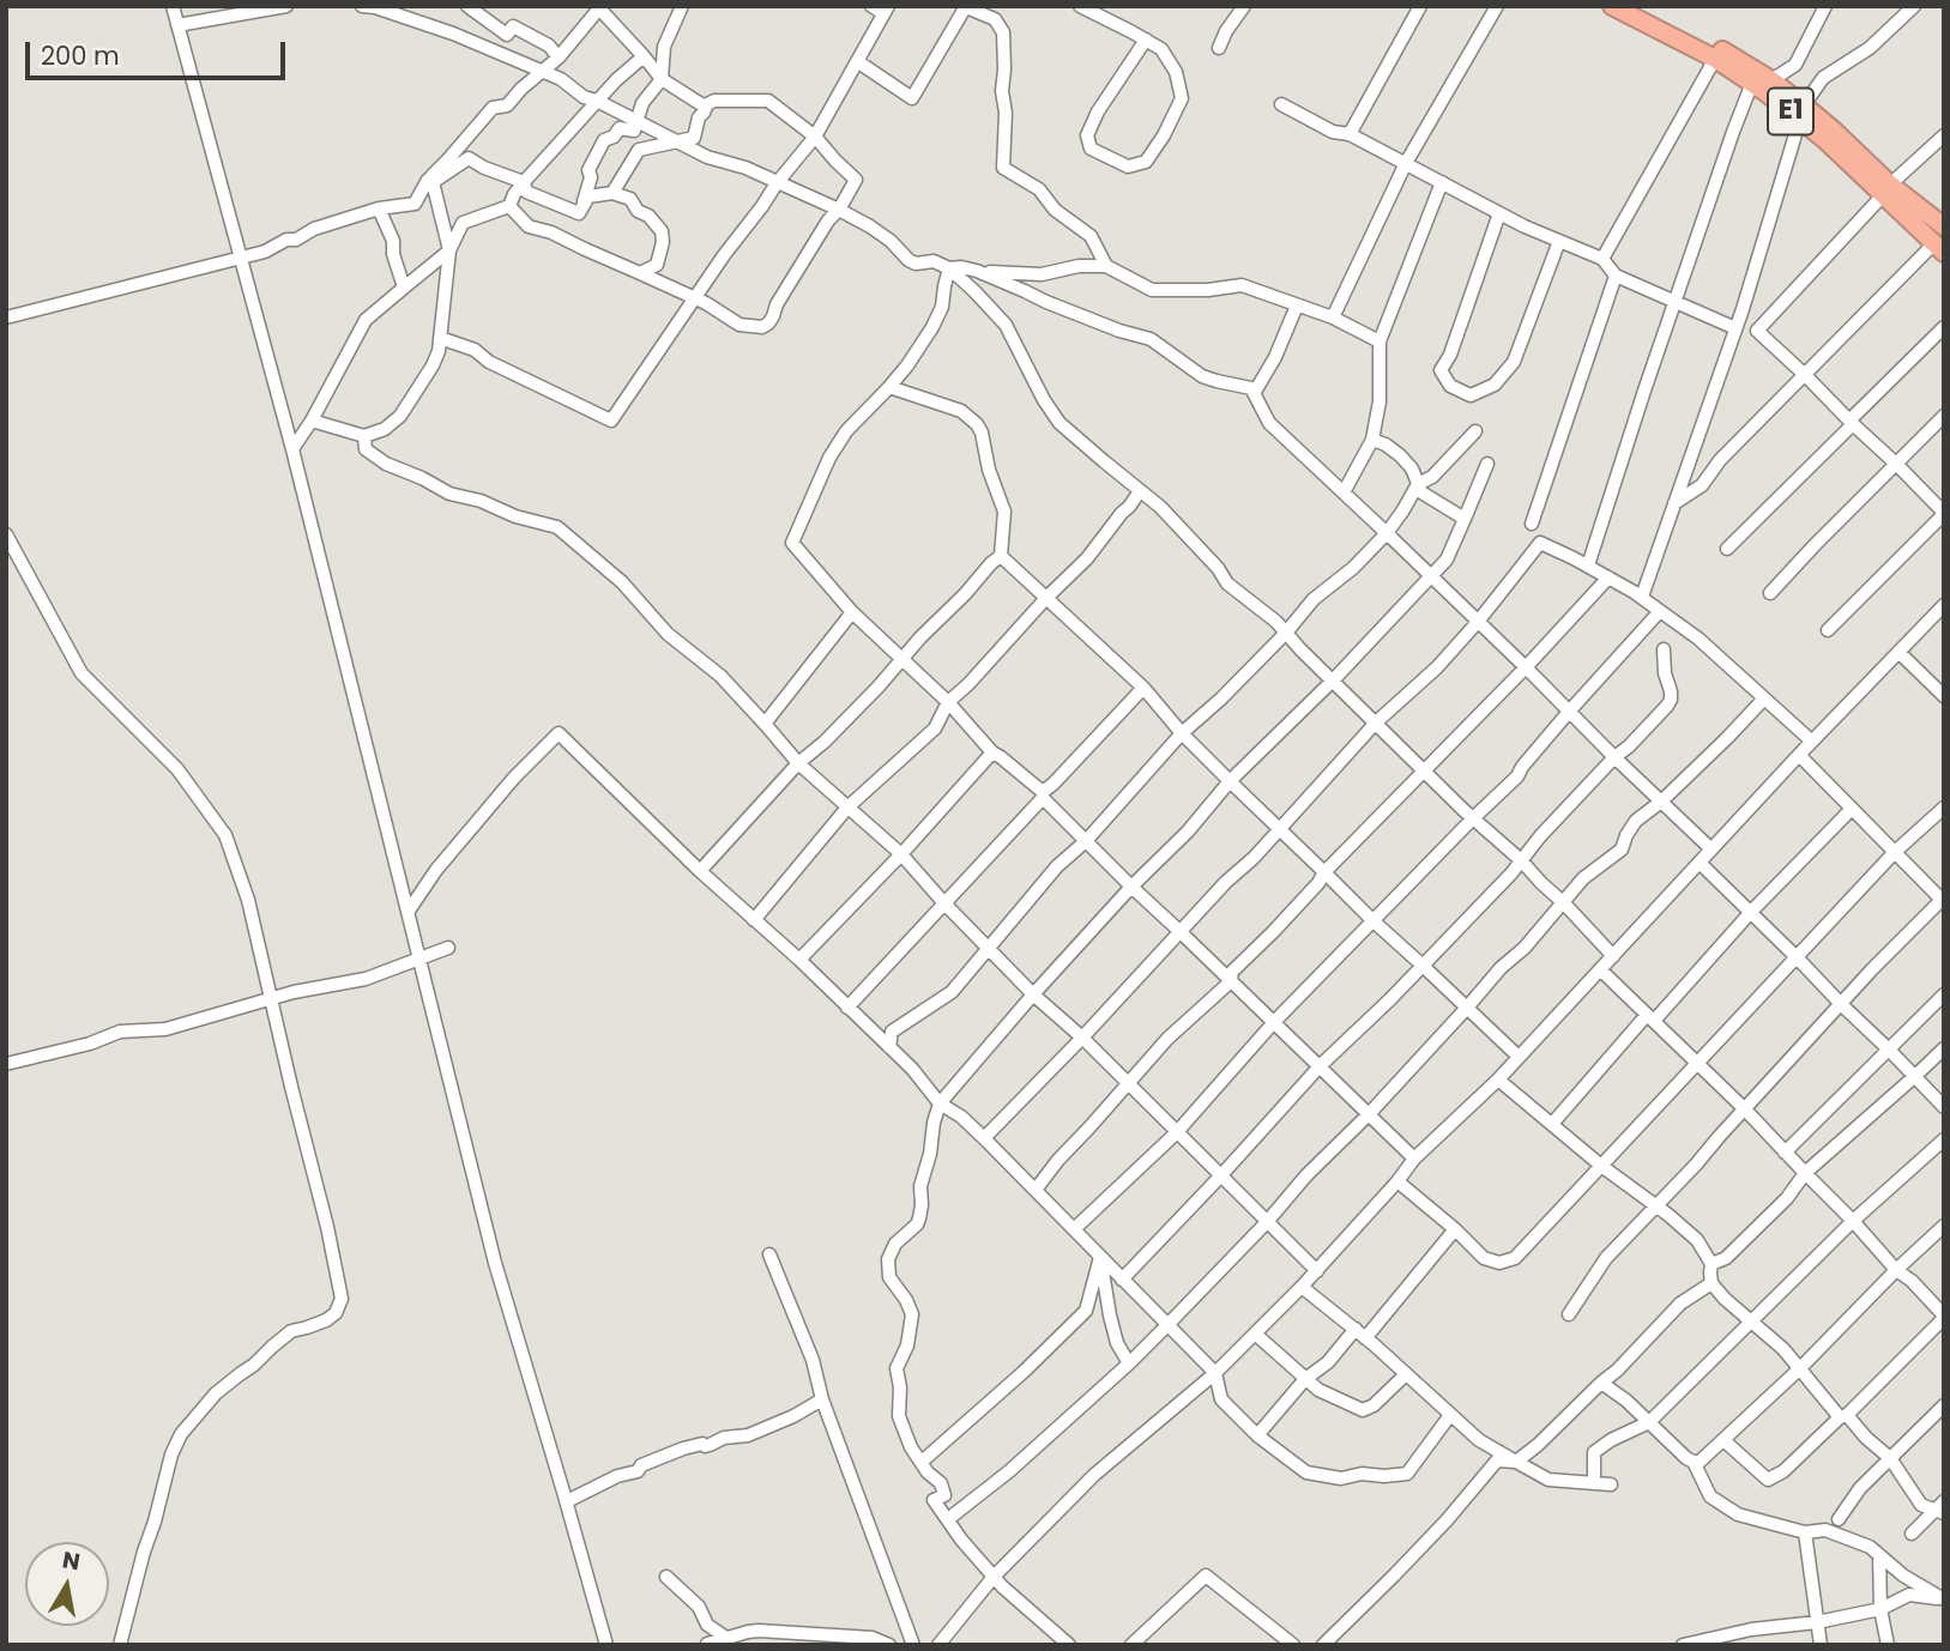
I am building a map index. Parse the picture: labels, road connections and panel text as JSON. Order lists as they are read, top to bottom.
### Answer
{
  "streets": {
    "highway": ["E1"]
  },
  "scale_bar": "200 m",
  "north": "top"
}
